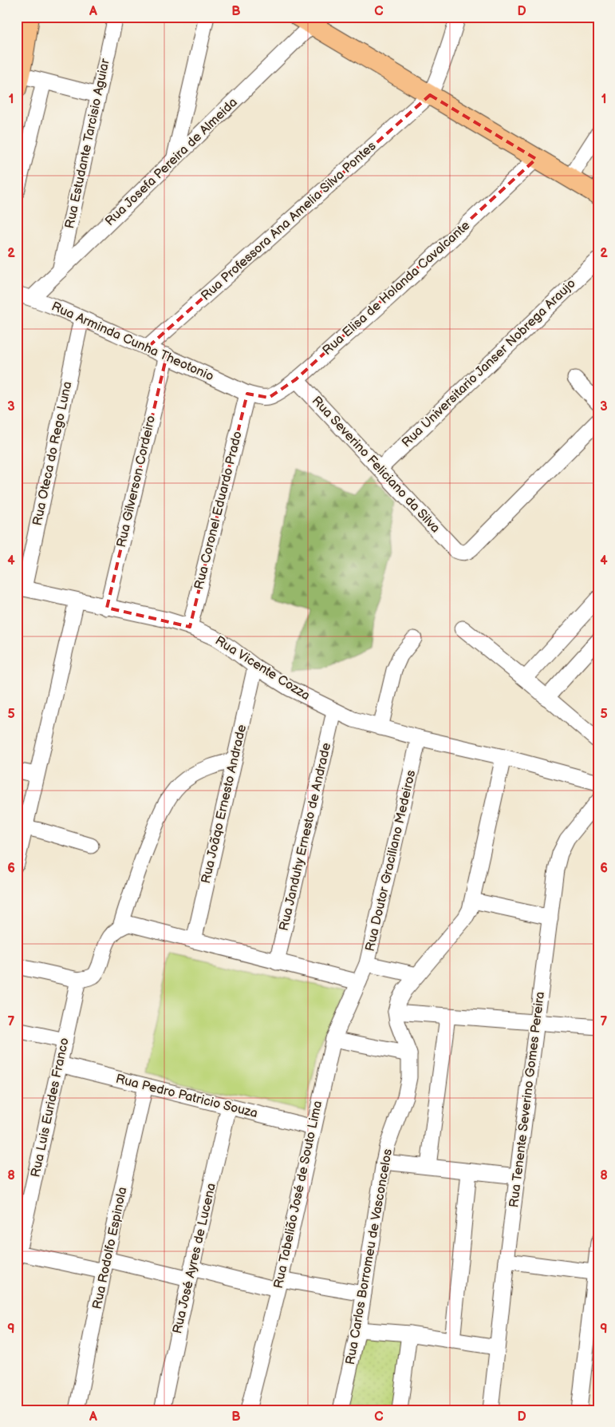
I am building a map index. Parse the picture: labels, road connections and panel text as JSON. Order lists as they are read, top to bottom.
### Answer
{
  "streets": {
    "street": [
      "Rua Estudante Tarcisio Aguiar",
      "Rua Josefa Pereira de Almeida",
      "Rua Professora Ana Amelia Silva Pontes",
      "Rua Elisa de Holanda Cavalcante",
      "Rua Arminda Cunha Theotonio",
      "Rua Universitario Janser Nobrega Araujo",
      "Rua Oteca do Rego Luna",
      "Rua Severino Feliciano da Silva",
      "Rua Gilverson Cordeiro",
      "Rua Coronel Eduardo Prado",
      "Rua Vicente Cozza",
      "Rua Joãqo Ernesto Andrade",
      "Rua Janduhy Ernesto de Andrade",
      "Rua Doutor Graciliano Medeiros",
      "Rua Pedro Patricio Souza",
      "Rua Tenente Severino Gomes Pereira",
      "Rua Luis Eurides Franco",
      "Rua Tabelião José de Souto Lima",
      "Rua Rodolfo Espinola",
      "Rua Carlos Borromeu de Vasconcelos",
      "Rua José Ayres de Lucena"
    ]
  },
  "crossings": [
    ["Rua Estudante Tarcisio Aguiar", "Rua Josefa Pereira de Almeida"],
    ["Rua Josefa Pereira de Almeida", "Rua Arminda Cunha Theotonio"],
    ["Rua Professora Ana Amelia Silva Pontes", "Rua Arminda Cunha Theotonio"],
    ["Rua Elisa de Holanda Cavalcante", "Rua Arminda Cunha Theotonio"],
    ["Rua Elisa de Holanda Cavalcante", "Rua Severino Feliciano da Silva"],
    ["Rua Elisa de Holanda Cavalcante", "Rua Coronel Eduardo Prado"],
    ["Rua Arminda Cunha Theotonio", "Rua Oteca do Rego Luna"],
    ["Rua Arminda Cunha Theotonio", "Rua Gilverson Cordeiro"],
    ["Rua Arminda Cunha Theotonio", "Rua Coronel Eduardo Prado"],
    ["Rua Universitario Janser Nobrega Araujo", "Rua Severino Feliciano da Silva"],
    ["Rua Oteca do Rego Luna", "Rua Vicente Cozza"],
    ["Rua Gilverson Cordeiro", "Rua Vicente Cozza"],
    ["Rua Coronel Eduardo Prado", "Rua Vicente Cozza"],
    ["Rua Vicente Cozza", "Rua Joãqo Ernesto Andrade"],
    ["Rua Vicente Cozza", "Rua Janduhy Ernesto de Andrade"],
    ["Rua Vicente Cozza", "Rua Doutor Graciliano Medeiros"],
    ["Rua Doutor Graciliano Medeiros", "Rua Tabelião José de Souto Lima"],
    ["Rua Pedro Patricio Souza", "Rua Luis Eurides Franco"],
    ["Rua Pedro Patricio Souza", "Rua Tabelião José de Souto Lima"],
    ["Rua Pedro Patricio Souza", "Rua Rodolfo Espinola"],
    ["Rua Pedro Patricio Souza", "Rua José Ayres de Lucena"]
  ],
  "grid": {
    "columns": [
      "A",
      "B",
      "C",
      "D"
    ],
    "rows": [
      "1",
      "2",
      "3",
      "4",
      "5",
      "6",
      "7",
      "8",
      "9"
    ]
  }
}
